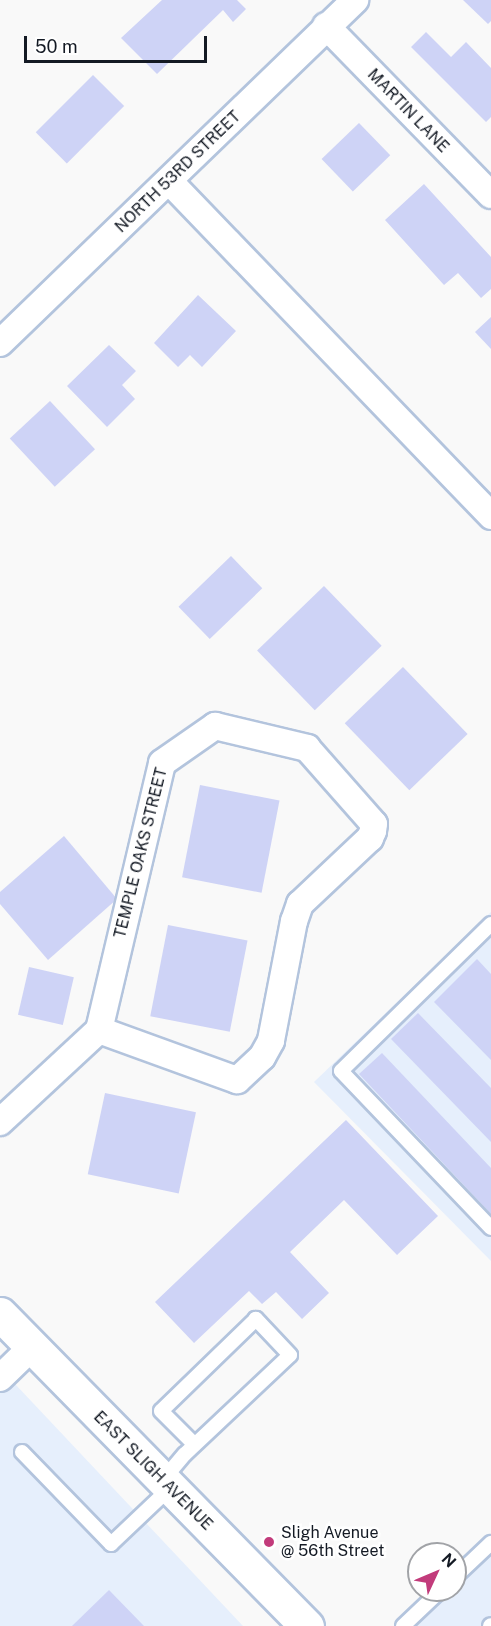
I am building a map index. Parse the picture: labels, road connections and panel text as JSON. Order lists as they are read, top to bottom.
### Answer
{
  "streets": {
    "street": [
      "MARTIN LANE",
      "NORTH 53RD STREET",
      "TEMPLE OAKS STREET",
      "EAST SLIGH AVENUE"
    ]
  },
  "crossings": [
    ["MARTIN LANE", "NORTH 53RD STREET"]
  ],
  "places": ["Sligh Avenue @ 56th Street"],
  "scale_bar": "50 m",
  "north": "top right"
}
